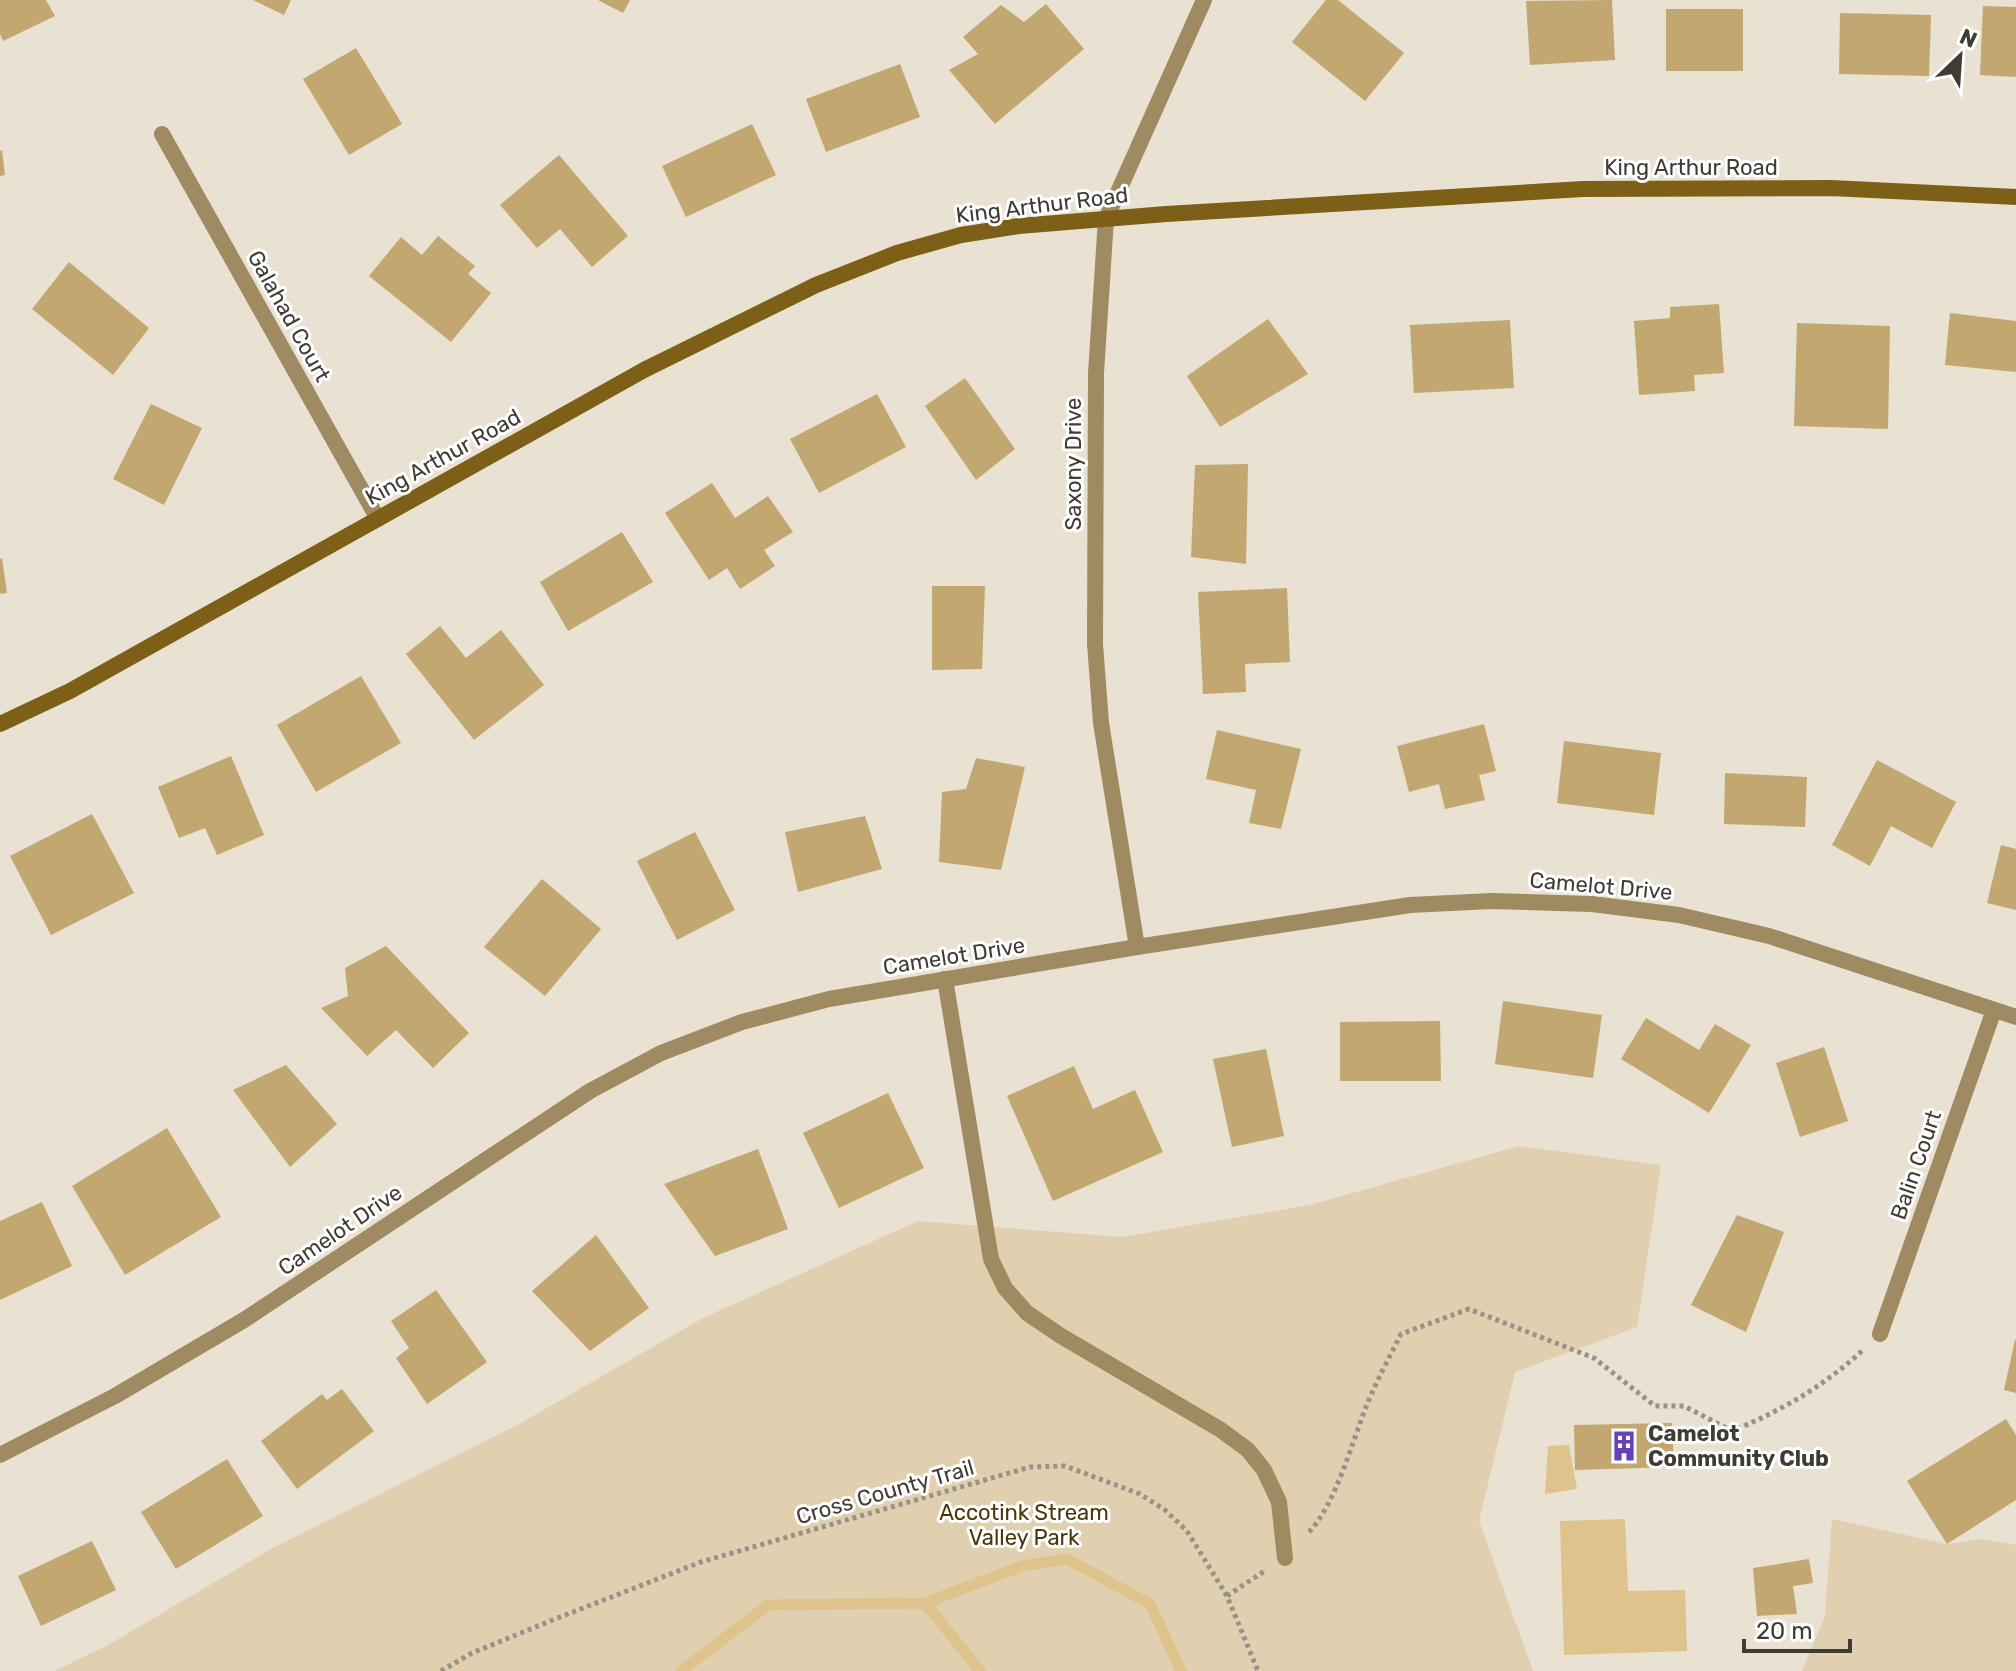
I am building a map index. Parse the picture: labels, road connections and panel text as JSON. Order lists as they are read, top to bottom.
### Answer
{
  "streets": {
    "street": [
      "King Arthur Road",
      "Galahad Court",
      "Saxony Drive",
      "Camelot Drive",
      "Balin Court"
    ],
    "path": ["Cross County Trail"]
  },
  "crossings": [
    ["King Arthur Road", "Galahad Court"],
    ["King Arthur Road", "Saxony Drive"],
    ["Saxony Drive", "Camelot Drive"],
    ["Camelot Drive", "Balin Court"]
  ],
  "parks": ["Accotink Stream Valley Park"],
  "places": {
    "building": ["Camelot Community Club"]
  },
  "scale_bar": "20 m",
  "north": "top right"
}
